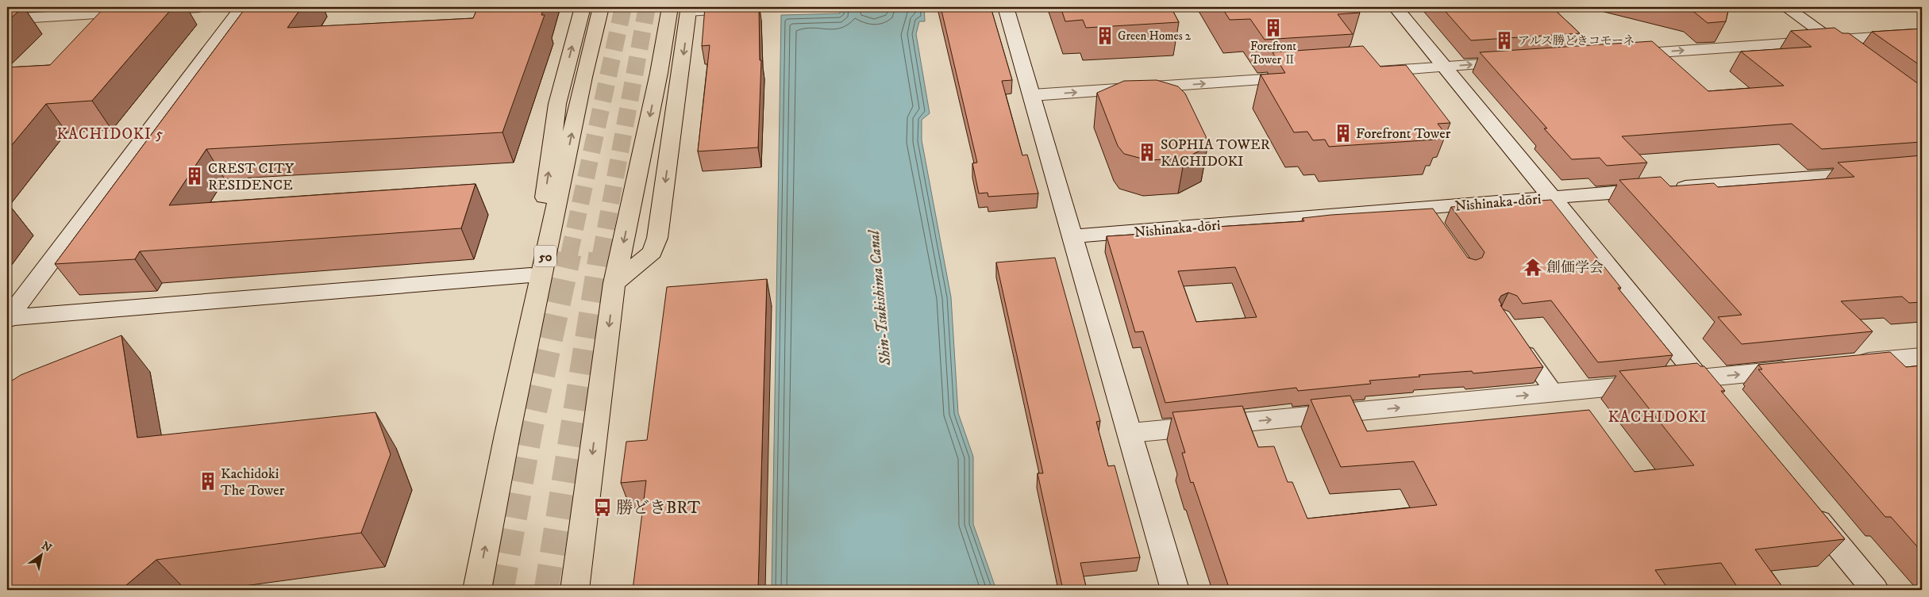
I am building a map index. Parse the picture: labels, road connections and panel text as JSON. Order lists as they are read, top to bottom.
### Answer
{
  "streets": {
    "main road": ["50"],
    "street": ["Nishinaka-dōri"]
  },
  "districts": ["KACHIDOKI 5", "KACHIDOKI"],
  "water": ["Shin-Tsukishima Canal"],
  "places": {
    "building": [
      "Forefront Tower Ⅱ",
      "Green Homes 2",
      "アルス勝どきコモーネ",
      "Forefront Tower",
      "SOPHIA TOWER KACHIDOKI",
      "CREST CITY RESIDENCE",
      "Kachidoki The Tower"
    ],
    "temple": ["創価学会"],
    "bus stop": ["勝どきBRT"]
  },
  "north": "top right"
}
